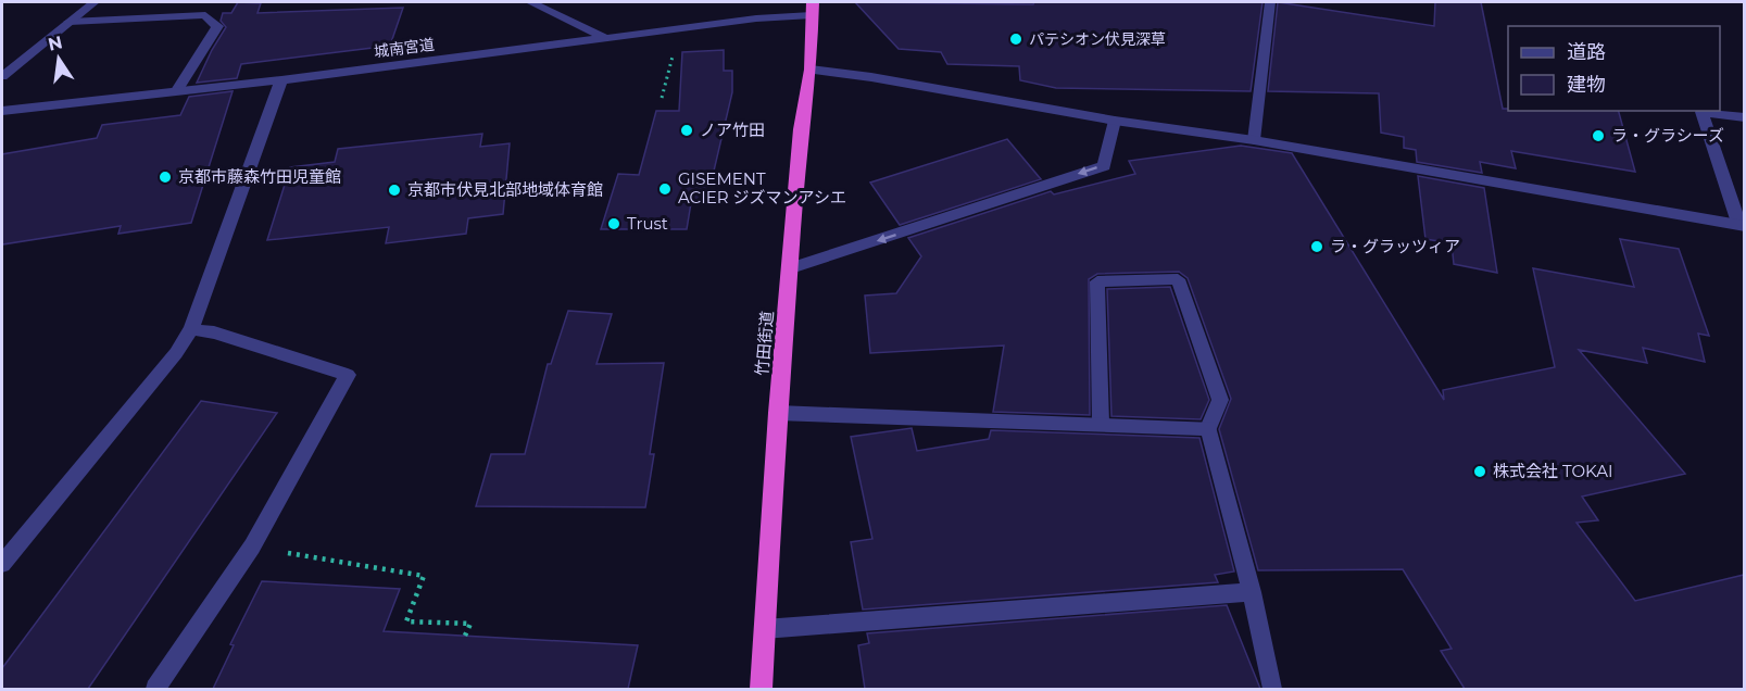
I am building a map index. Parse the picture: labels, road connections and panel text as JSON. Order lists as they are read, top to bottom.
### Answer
{
  "streets": {
    "highway": ["竹田街道"],
    "street": ["城南宮道"]
  },
  "crossings": [
    ["城南宮道", "竹田街道"]
  ],
  "places": [
    "パテシオン伏見深草",
    "ノア竹田",
    "ラ・グラシーズ",
    "京都市藤森竹田児童館",
    "GISEMENT ACIER ジズマンアシエ",
    "京都市伏見北部地域体育館",
    "Trust",
    "ラ・グラッツィア",
    "株式会社 TOKAI"
  ],
  "legend": ["道路", "建物"],
  "north": "top"
}
